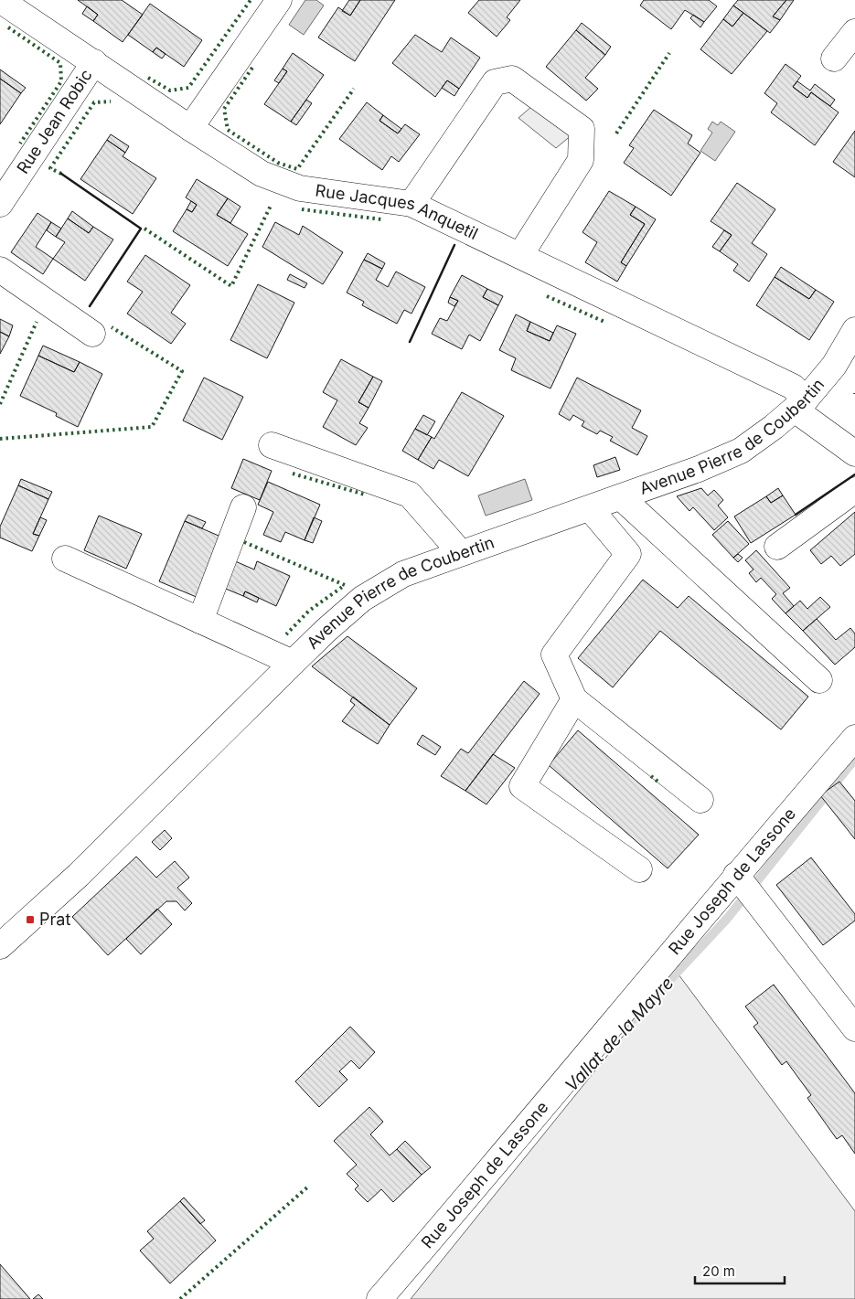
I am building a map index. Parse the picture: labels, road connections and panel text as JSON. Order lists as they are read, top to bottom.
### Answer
{
  "streets": {
    "street": [
      "Rue Jean Robic",
      "Rue Jacques Anquetil",
      "Avenue Pierre de Coubertin",
      "Rue Joseph de Lassone"
    ]
  },
  "crossings": [
    ["Rue Jean Robic", "Rue Jacques Anquetil"],
    ["Rue Jacques Anquetil", "Avenue Pierre de Coubertin"]
  ],
  "water": ["Vallat de la Mayre"],
  "places": {
    "transit": ["Prat"]
  },
  "scale_bar": "20 m"
}
